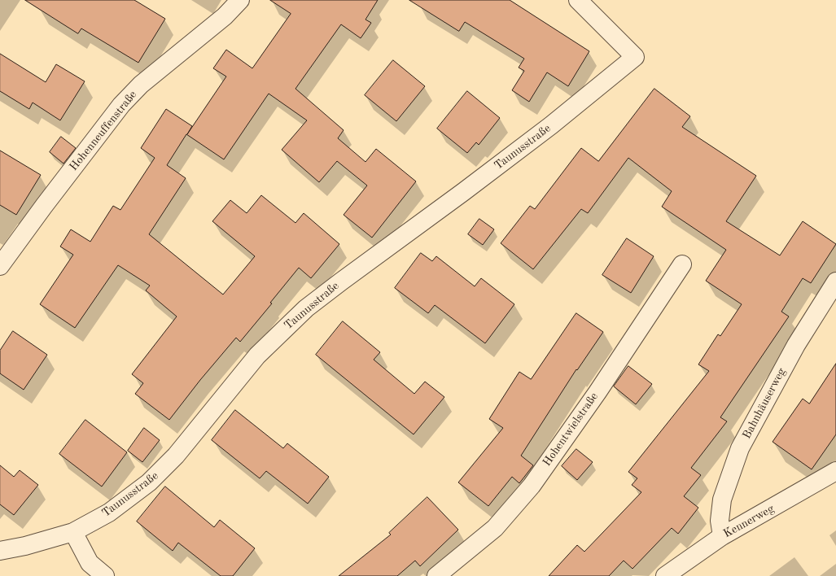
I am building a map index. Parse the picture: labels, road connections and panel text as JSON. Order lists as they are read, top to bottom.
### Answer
{
  "streets": {
    "street": [
      "Hohenneuffenstraße",
      "Taunusstraße",
      "Bahnhäuserweg",
      "Hohentwielstraße",
      "Kennerweg"
    ]
  },
  "crossings": [
    ["Bahnhäuserweg", "Kennerweg"]
  ]
}
